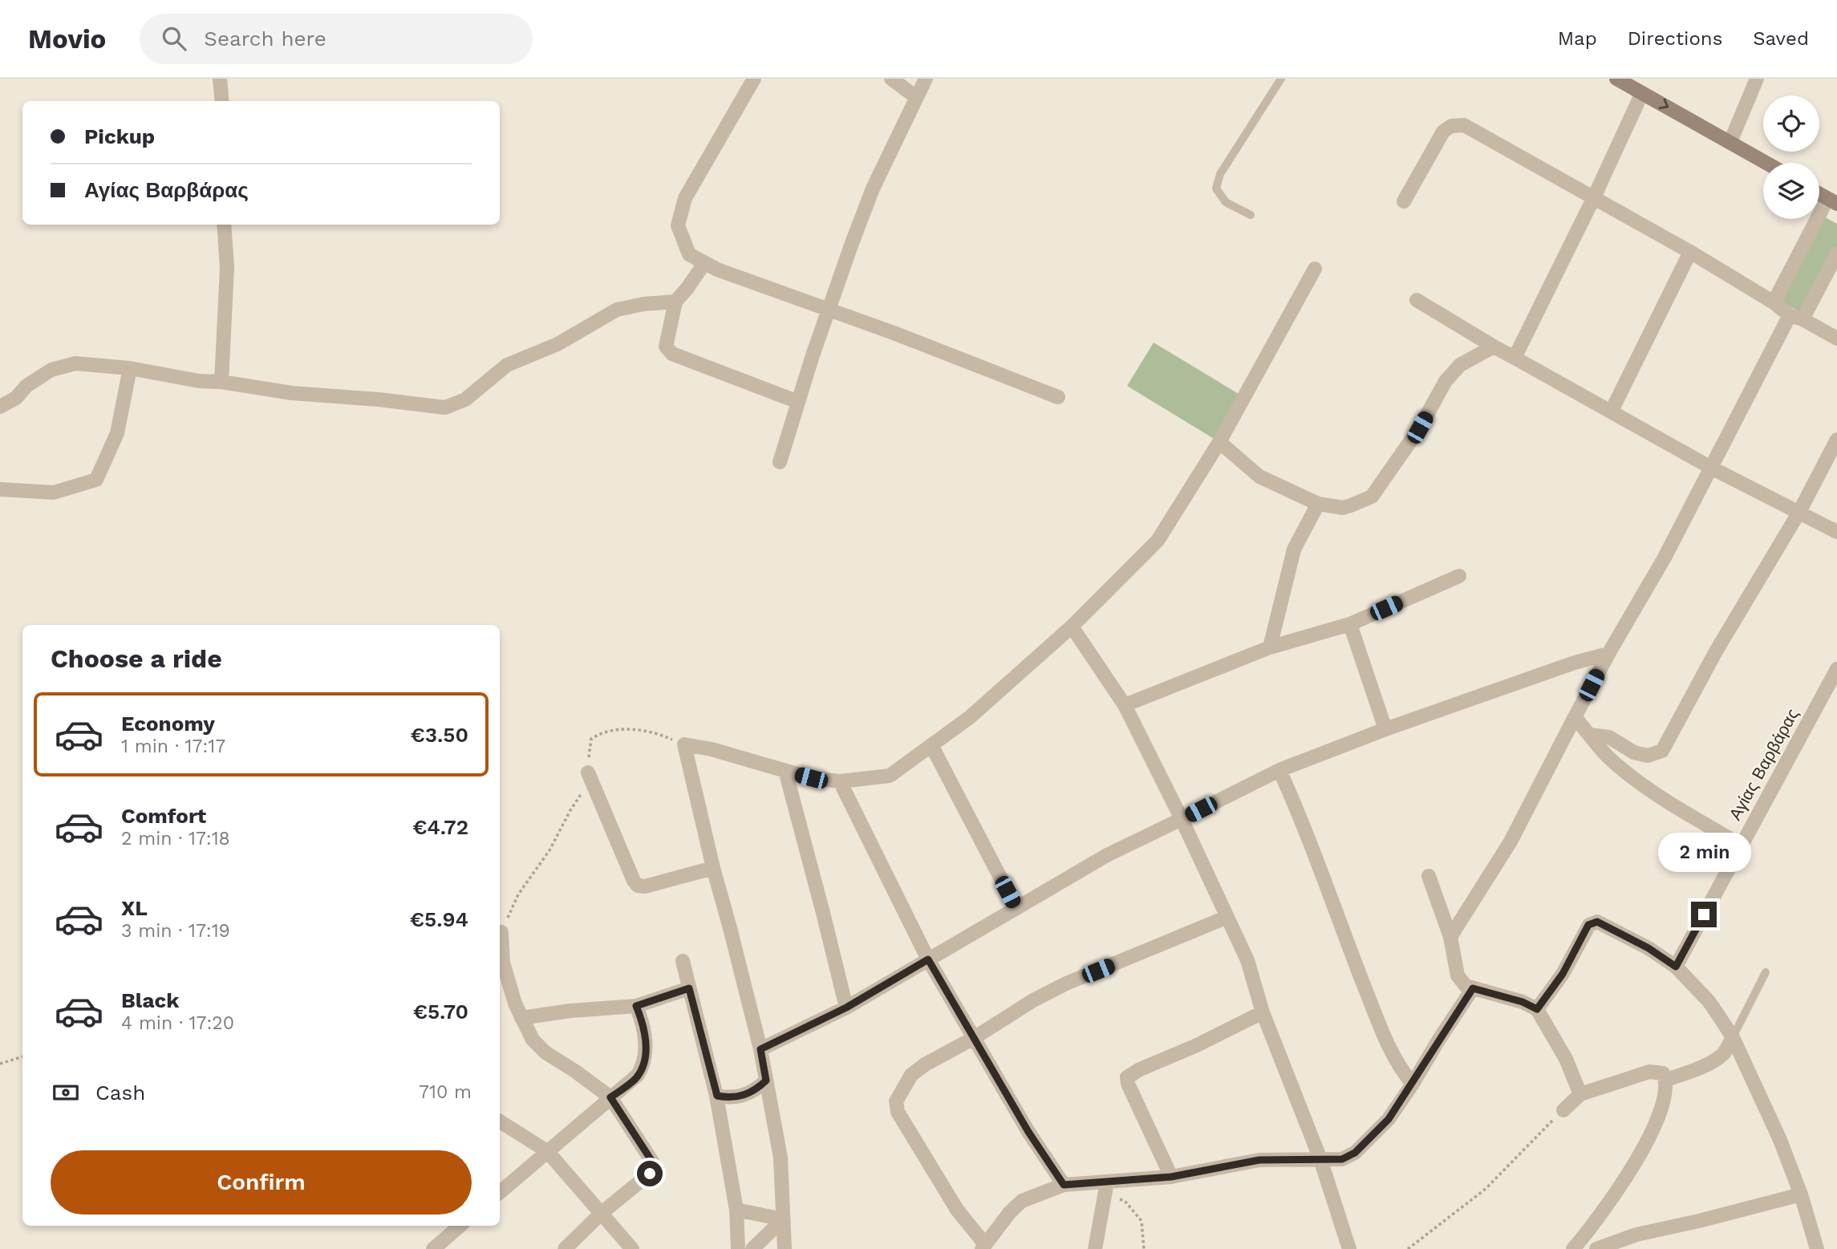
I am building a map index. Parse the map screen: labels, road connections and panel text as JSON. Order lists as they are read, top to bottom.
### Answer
{
  "streets": {
    "street": ["Αγίας Βαρβάρας"]
  },
  "page": {
    "header": "Movio",
    "search": "Search here",
    "nav": ["Map", "Directions", "Saved"],
    "banner": ["Pickup", "Αγίας Βαρβάρας"],
    "heading": "Choose a ride",
    "list": [
      {
        "name": "Economy",
        "note": "1 min · 17:17",
        "value": "€3.50"
      },
      {
        "name": "Comfort",
        "note": "2 min · 17:18",
        "value": "€4.72"
      },
      {
        "name": "XL",
        "note": "3 min · 17:19",
        "value": "€5.94"
      },
      {
        "name": "Black",
        "note": "4 min · 17:20",
        "value": "€5.70"
      }
    ],
    "bubble": "2 min",
    "pay": ["Cash", "710 m"],
    "buttons": "Confirm"
  }
}
